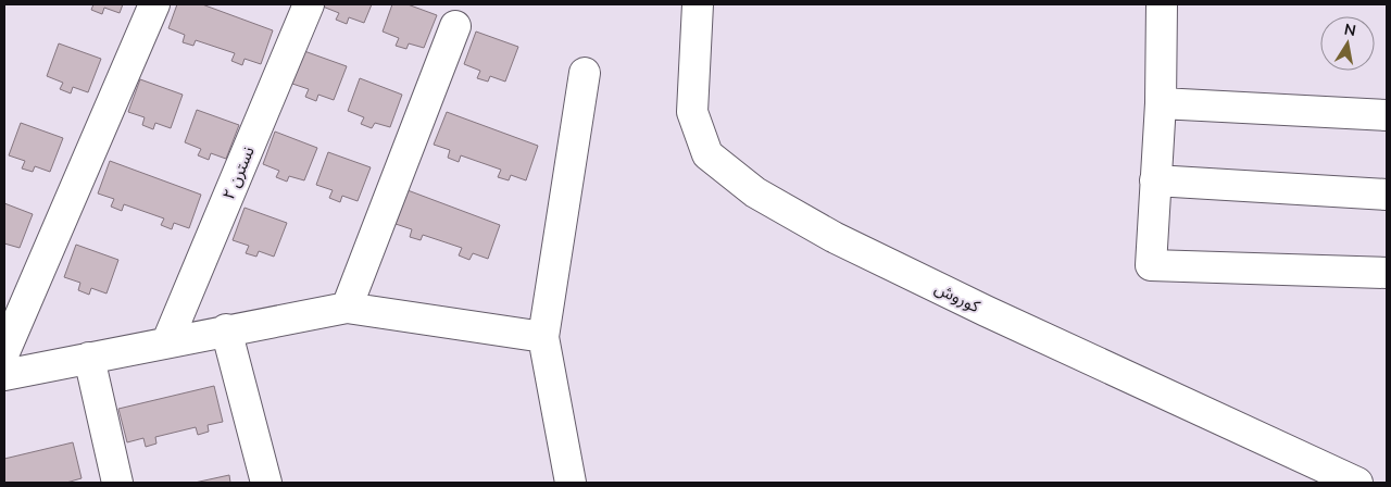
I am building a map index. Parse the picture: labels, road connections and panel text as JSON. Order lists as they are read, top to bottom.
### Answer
{
  "streets": {
    "street": ["نسترن ۲", "کوروش"]
  },
  "north": "top"
}
